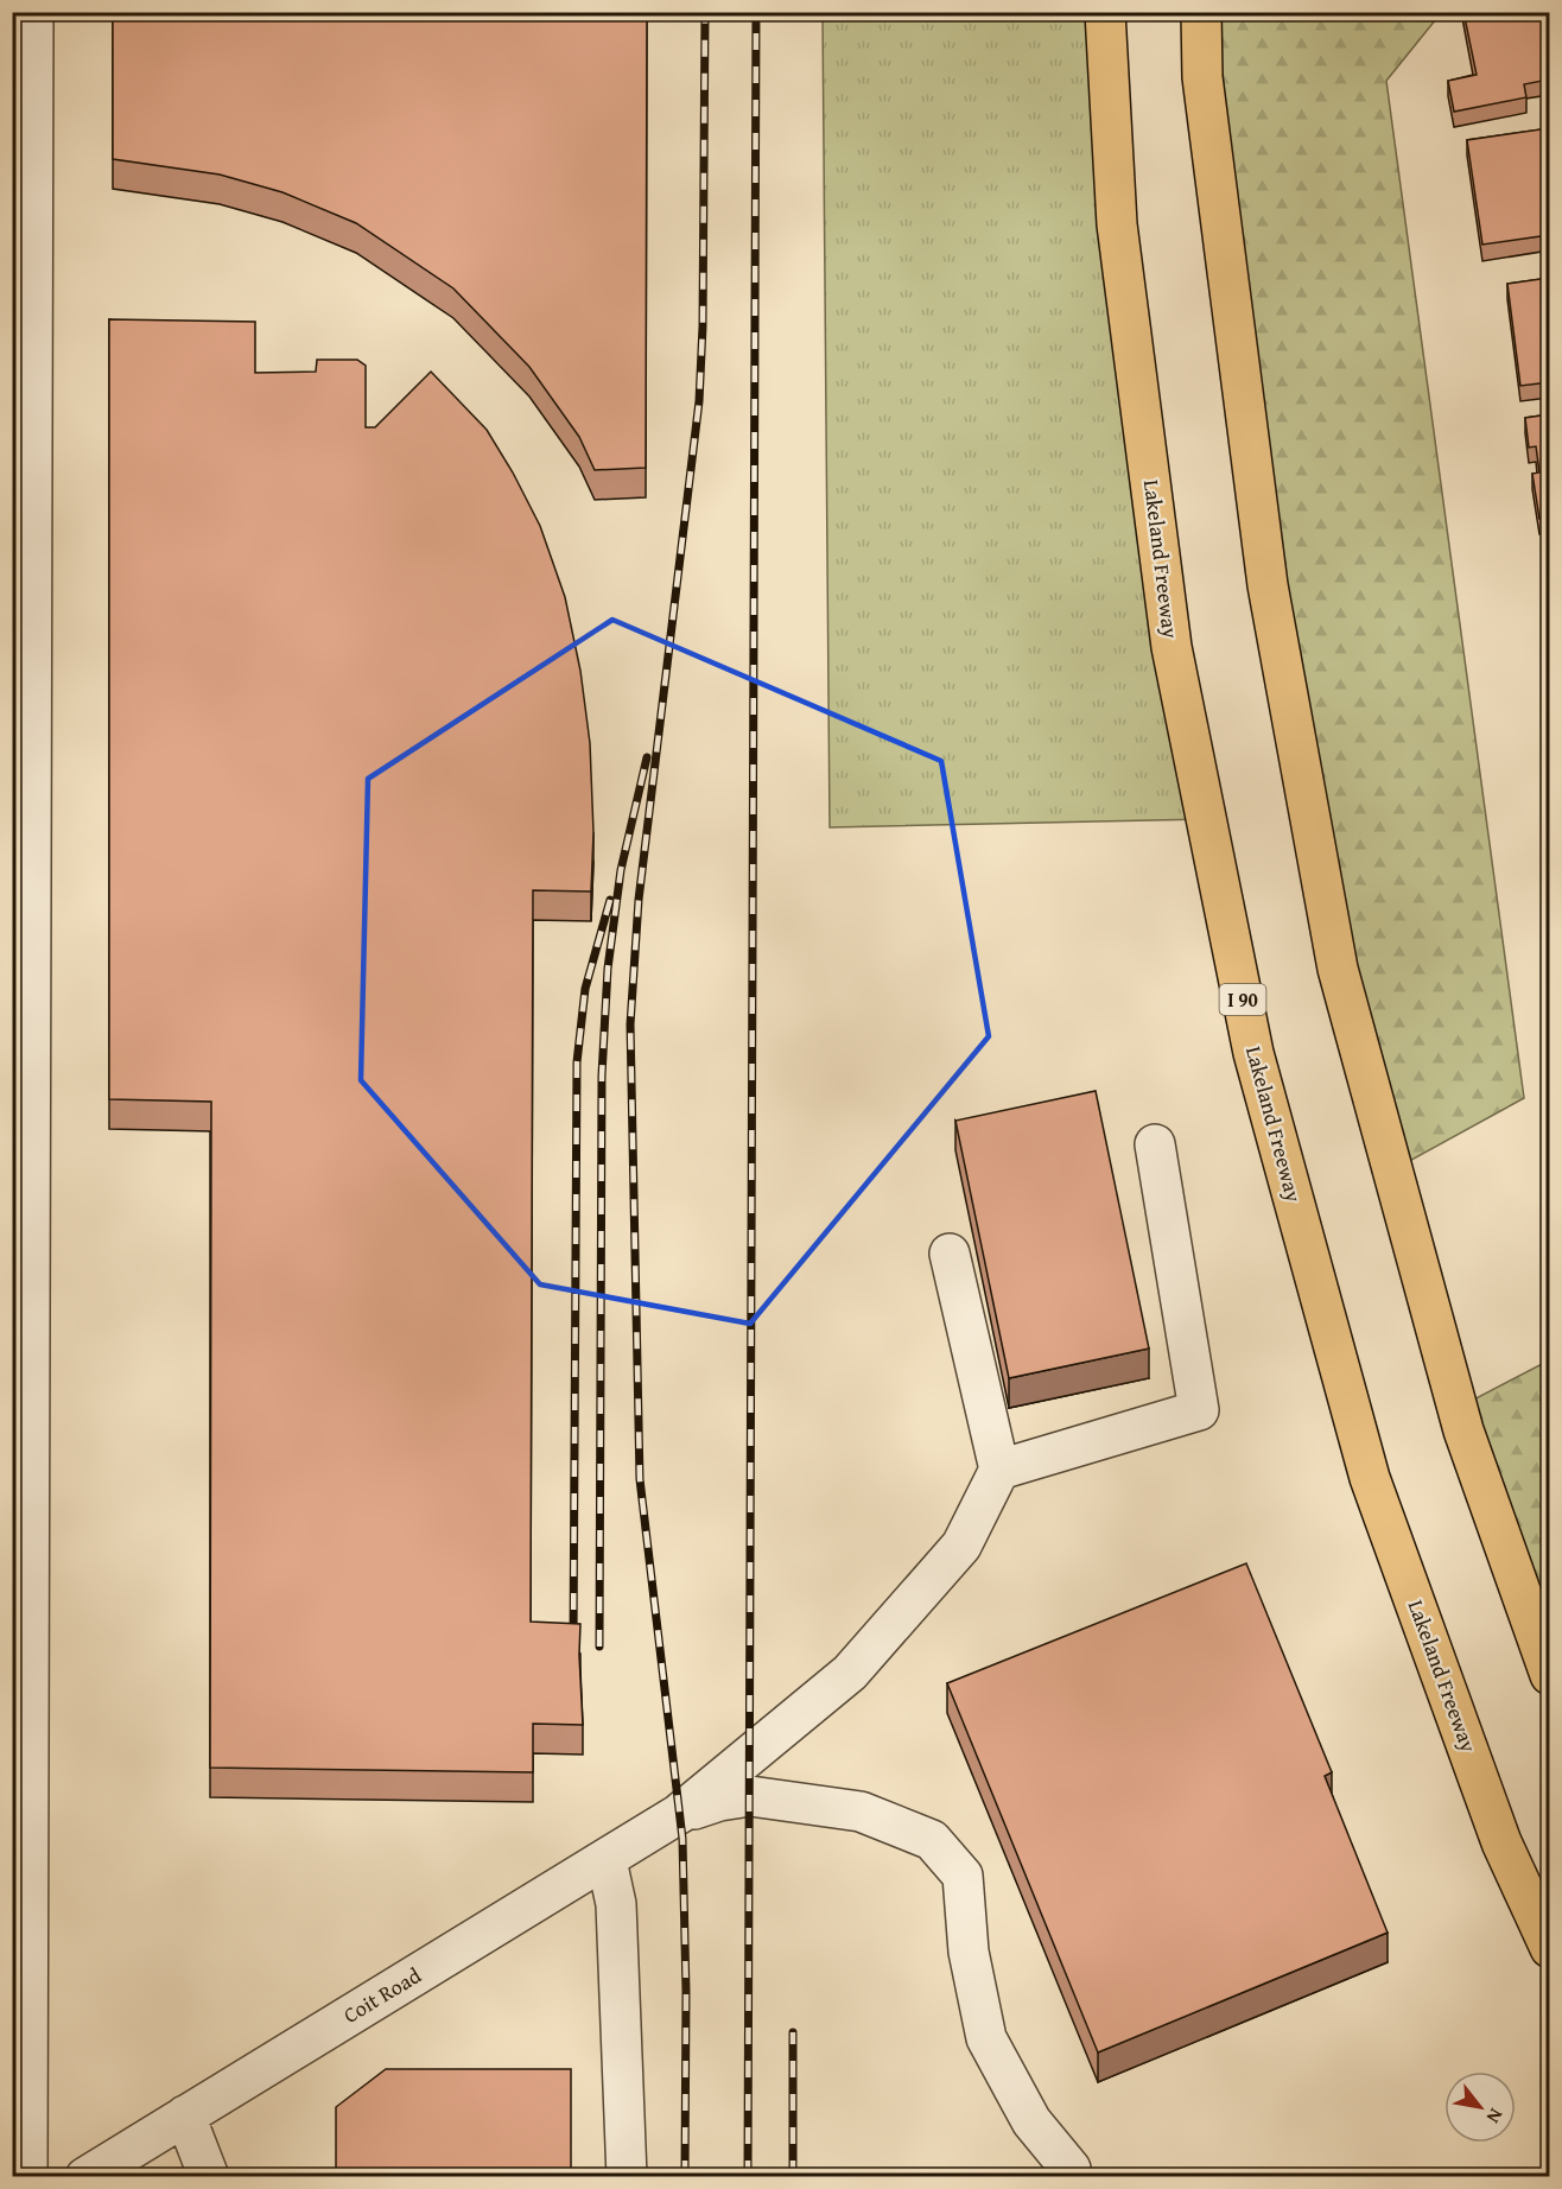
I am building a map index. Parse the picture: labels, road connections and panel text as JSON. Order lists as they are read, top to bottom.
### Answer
{
  "streets": {
    "highway": ["Lakeland Freeway", "I 90"],
    "street": ["Coit Road"]
  },
  "north": "bottom right"
}
